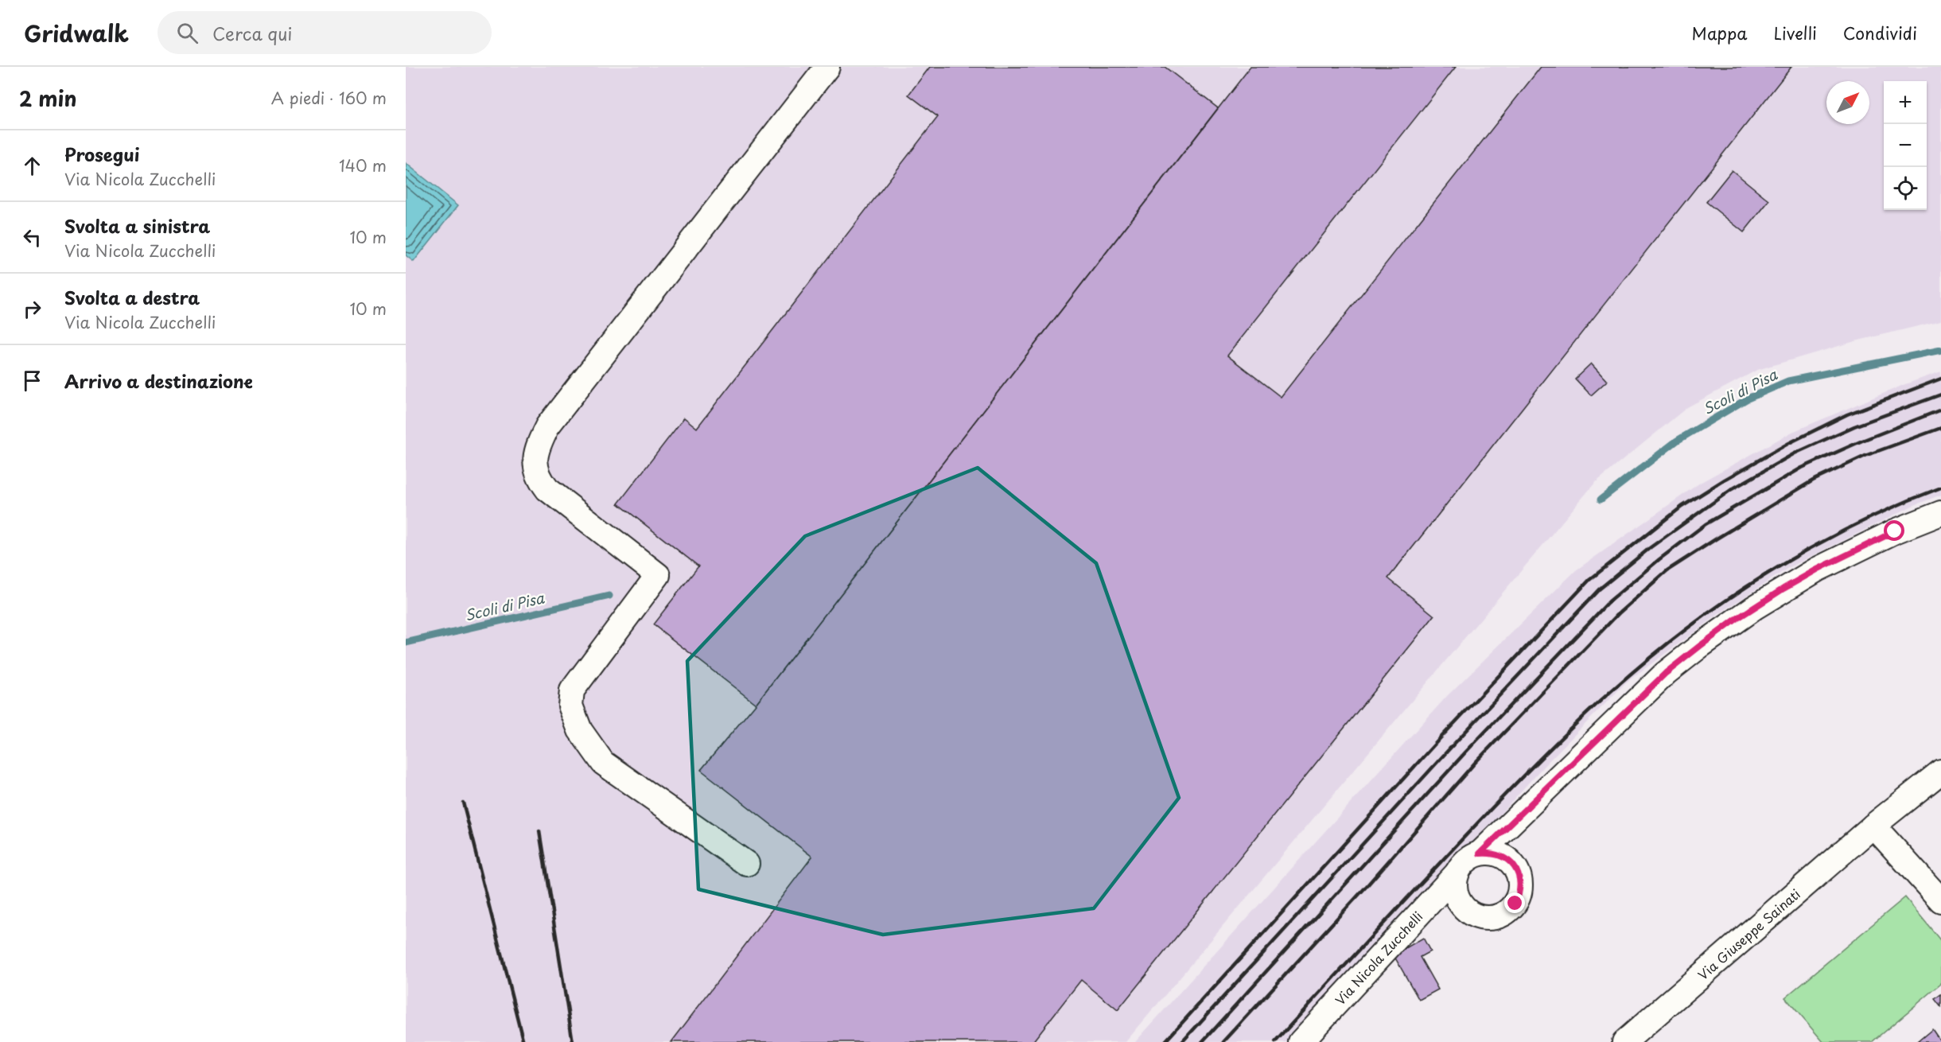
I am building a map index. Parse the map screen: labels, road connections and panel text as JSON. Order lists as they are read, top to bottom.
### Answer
{
  "streets": {
    "street": ["Via Giuseppe Sainati", "Via Nicola Zucchelli"]
  },
  "water": ["Scoli di Pisa"],
  "north": "top right",
  "page": {
    "header": "Gridwalk",
    "search": "Cerca qui",
    "nav": ["Mappa", "Livelli", "Condividi"],
    "heading": ["2 min", "A piedi · 160 m"],
    "map_buttons": ["+", "−"],
    "list": [
      ["Prosegui", "Via Nicola Zucchelli", "140 m"],
      ["Svolta a sinistra", "Via Nicola Zucchelli", "10 m"],
      ["Svolta a destra", "Via Nicola Zucchelli", "10 m"],
      "Arrivo a destinazione"
    ]
  }
}
